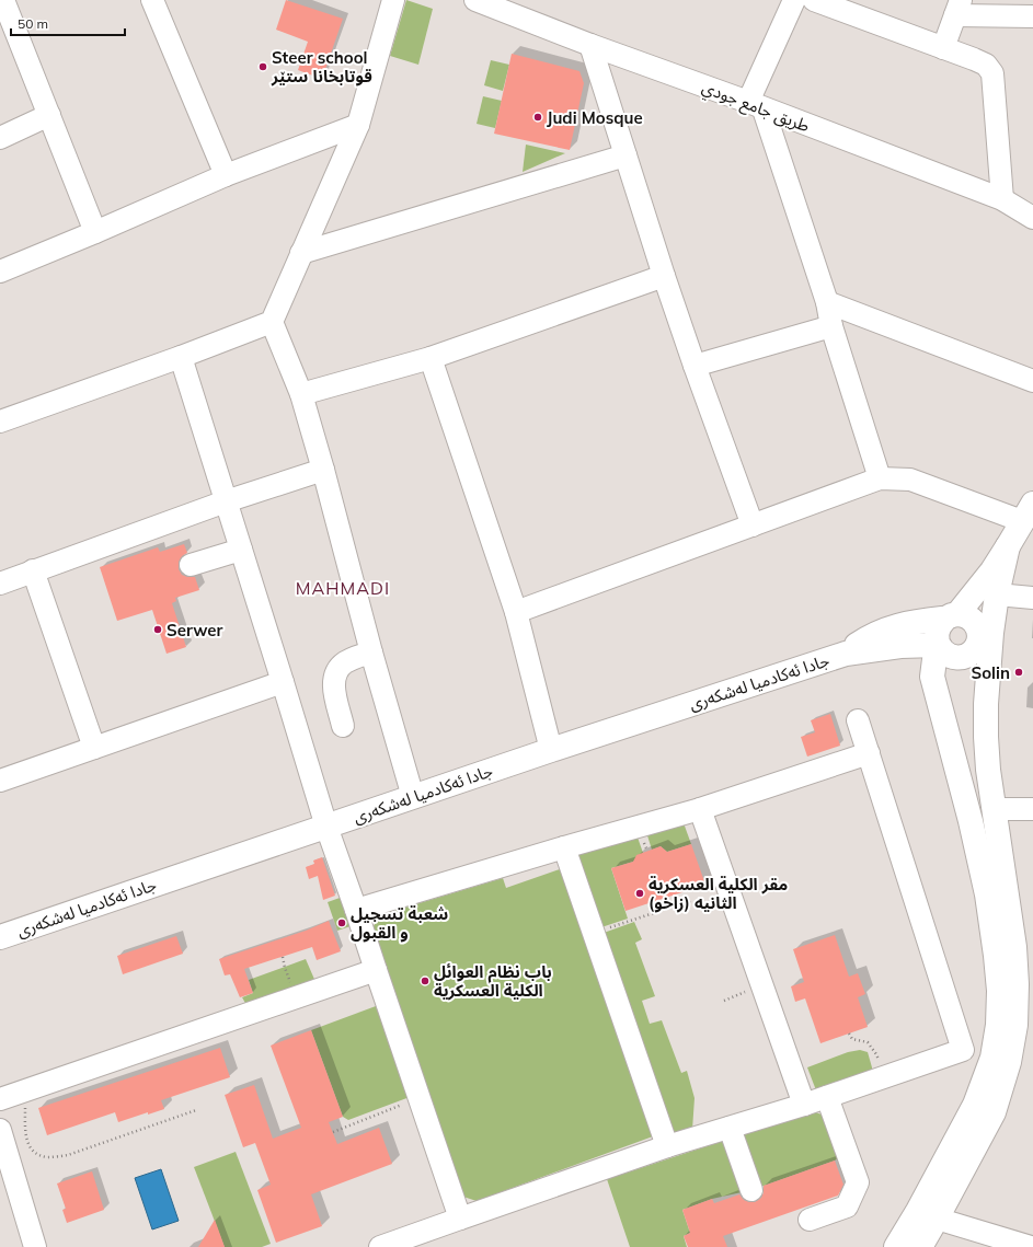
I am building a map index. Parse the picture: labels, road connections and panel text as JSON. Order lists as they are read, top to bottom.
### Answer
{
  "streets": {
    "main road": ["جادا ئه‌كادميا له‌شكه‌رى"],
    "street": ["طريق جامع جودي"]
  },
  "districts": ["MAHMADI"],
  "places": [
    "Steer school قوتابخانا ستێر",
    "Judi Mosque",
    "Serwer",
    "Solin",
    "مقر الكلية العسكرية الثانيه (زاخو)",
    "شعبة تسجيل و القبول",
    "باب نظام العوائل الكلية العسكرية"
  ],
  "scale_bar": "50 m"
}
